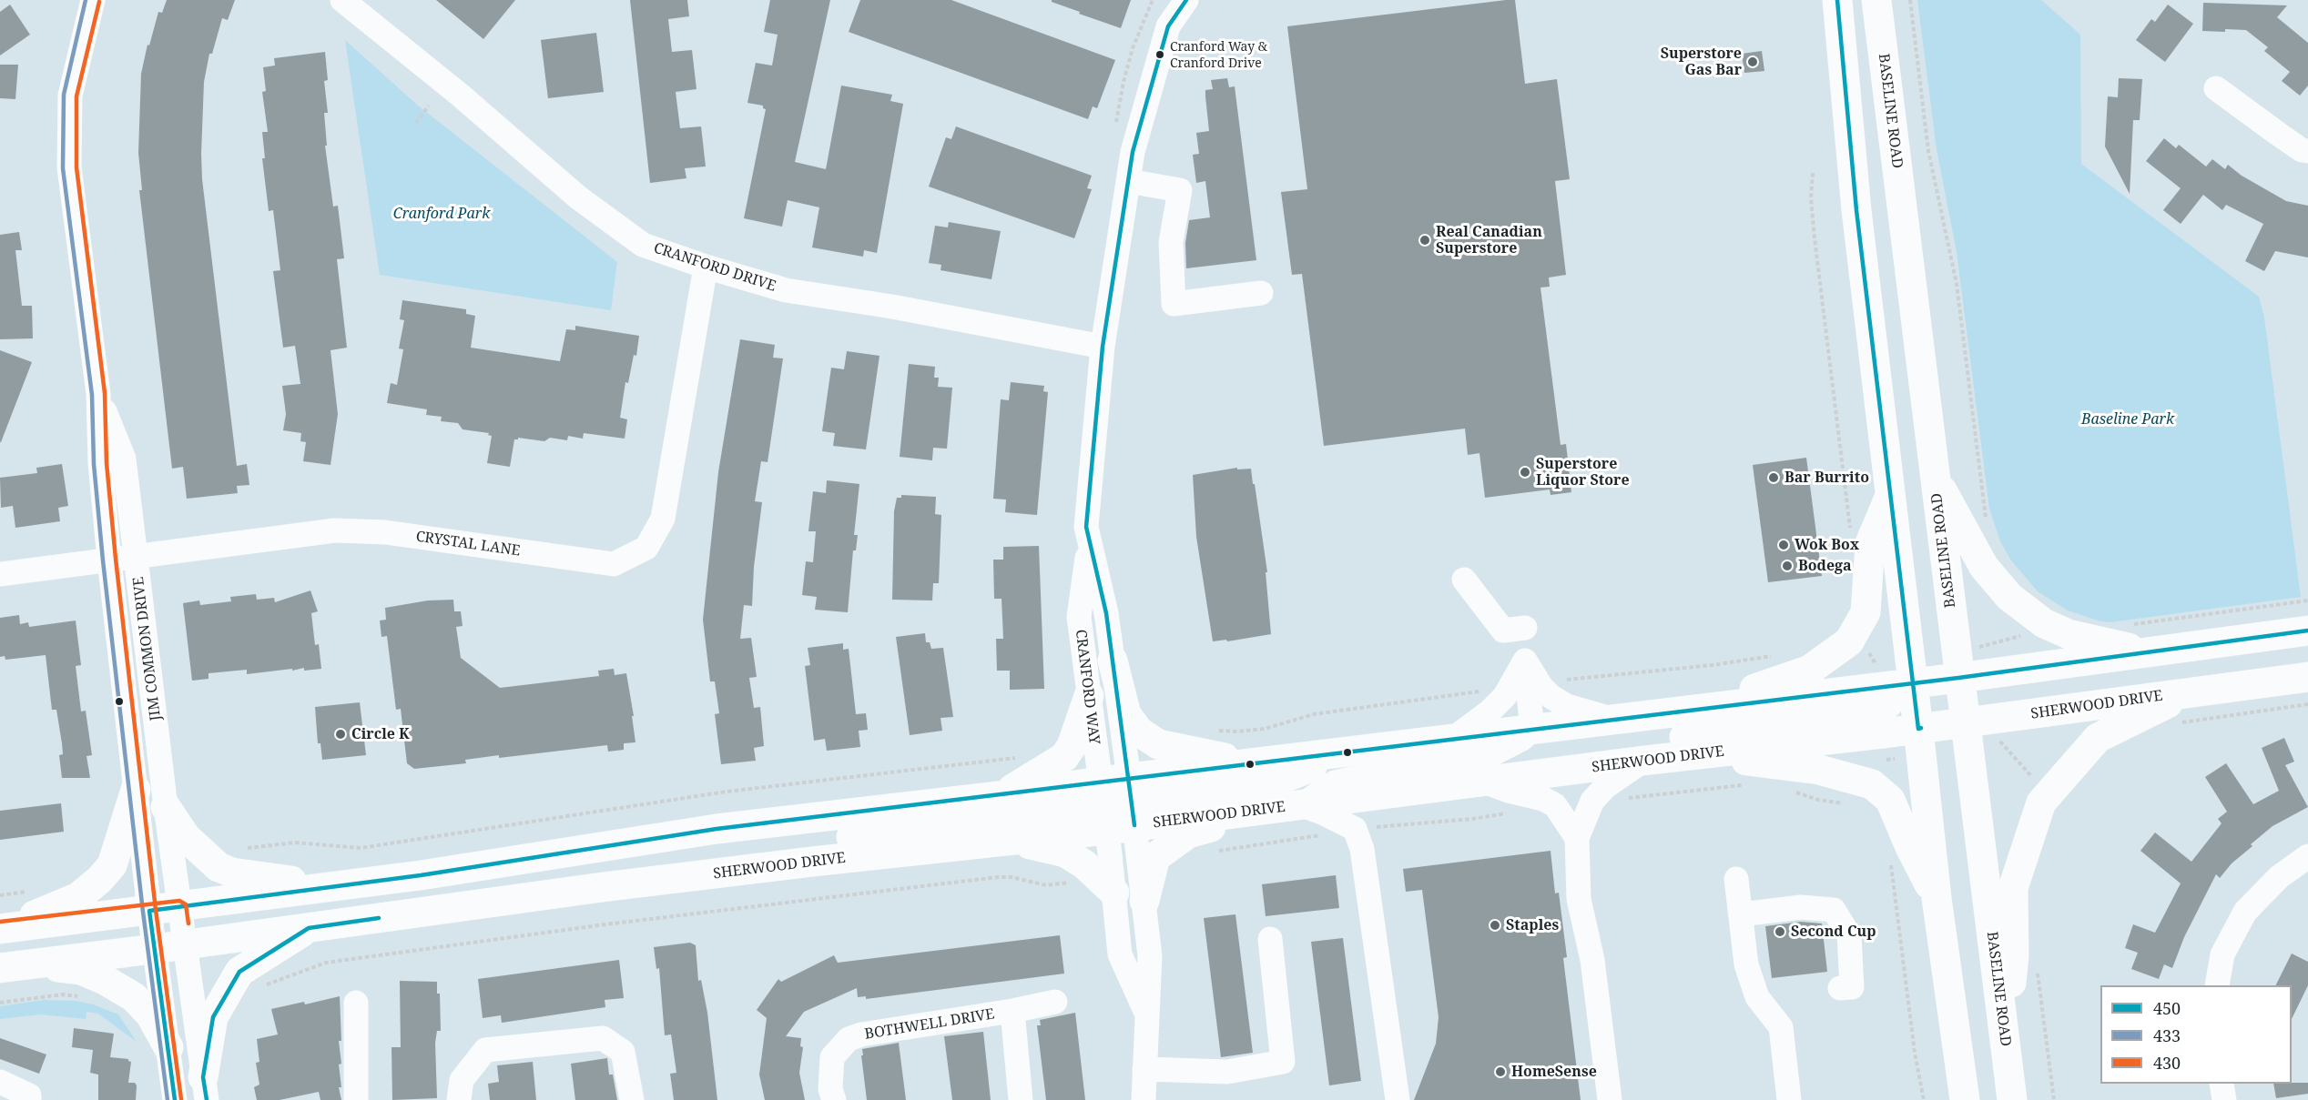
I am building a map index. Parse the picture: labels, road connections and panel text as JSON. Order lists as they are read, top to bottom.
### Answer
{
  "streets": {
    "main road": ["BASELINE ROAD", "SHERWOOD DRIVE"],
    "street": [
      "CRANFORD DRIVE",
      "CRYSTAL LANE",
      "JIM COMMON DRIVE",
      "CRANFORD WAY",
      "BOTHWELL DRIVE"
    ]
  },
  "crossings": [
    ["BASELINE ROAD", "SHERWOOD DRIVE"],
    ["CRANFORD DRIVE", "CRYSTAL LANE"],
    ["CRANFORD DRIVE", "CRANFORD WAY"],
    ["CRYSTAL LANE", "JIM COMMON DRIVE"],
    ["JIM COMMON DRIVE", "SHERWOOD DRIVE"],
    ["CRANFORD WAY", "SHERWOOD DRIVE"]
  ],
  "parks": ["Cranford Park", "Baseline Park"],
  "places": [
    "Cranford Way & Cranford Drive",
    "Superstore Gas Bar",
    "Real Canadian Superstore",
    "Superstore Liquor Store",
    "Bar Burrito",
    "Wok Box",
    "Bodega",
    "Circle K",
    "Staples",
    "Second Cup",
    "HomeSense"
  ],
  "lines": ["transit line 450", "transit line 433", "transit line 430"],
  "legend": ["450", "433", "430"]
}
